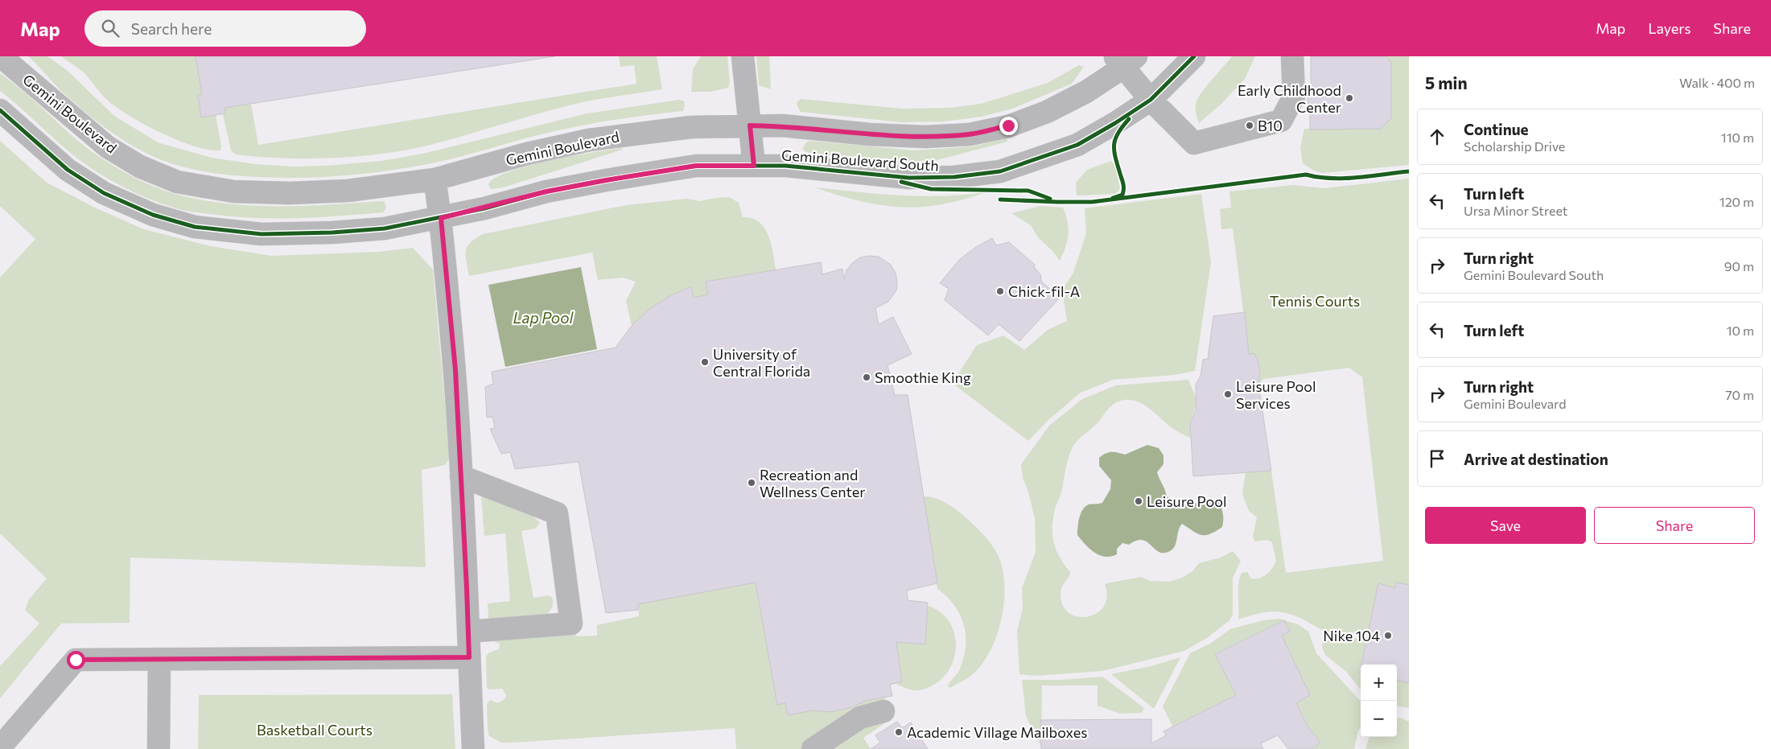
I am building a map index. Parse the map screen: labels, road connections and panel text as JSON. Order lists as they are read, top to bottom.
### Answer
{
  "streets": {
    "street": ["Gemini Boulevard", "Gemini Boulevard South"]
  },
  "water": ["Lap Pool"],
  "parks": ["Tennis Courts", "Basketball Courts"],
  "places": [
    "Early Childhood Center",
    "B10",
    "Chick-fil-A",
    "University of Central Florida",
    "Smoothie King",
    "Leisure Pool Services",
    "Recreation and Wellness Center",
    "Leisure Pool",
    "Nike 104",
    "Academic Village Mailboxes"
  ],
  "page": {
    "header": "Map",
    "search": "Search here",
    "nav": ["Map", "Layers", "Share"],
    "heading": ["5 min", "Walk · 400 m"],
    "list": [
      ["Continue", "Scholarship Drive", "110 m"],
      ["Turn left", "Ursa Minor Street", "120 m"],
      ["Turn right", "Gemini Boulevard South", "90 m"],
      ["Turn left", "10 m"],
      ["Turn right", "Gemini Boulevard", "70 m"],
      "Arrive at destination"
    ],
    "buttons": ["Save", "Share"],
    "map_buttons": ["+", "−"]
  }
}
